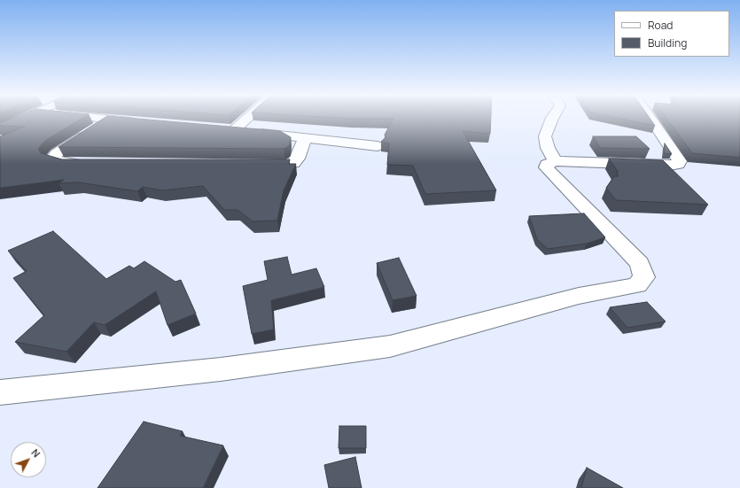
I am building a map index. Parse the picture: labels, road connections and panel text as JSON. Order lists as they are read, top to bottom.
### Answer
{
  "legend": ["Road", "Building"],
  "north": "top right"
}
